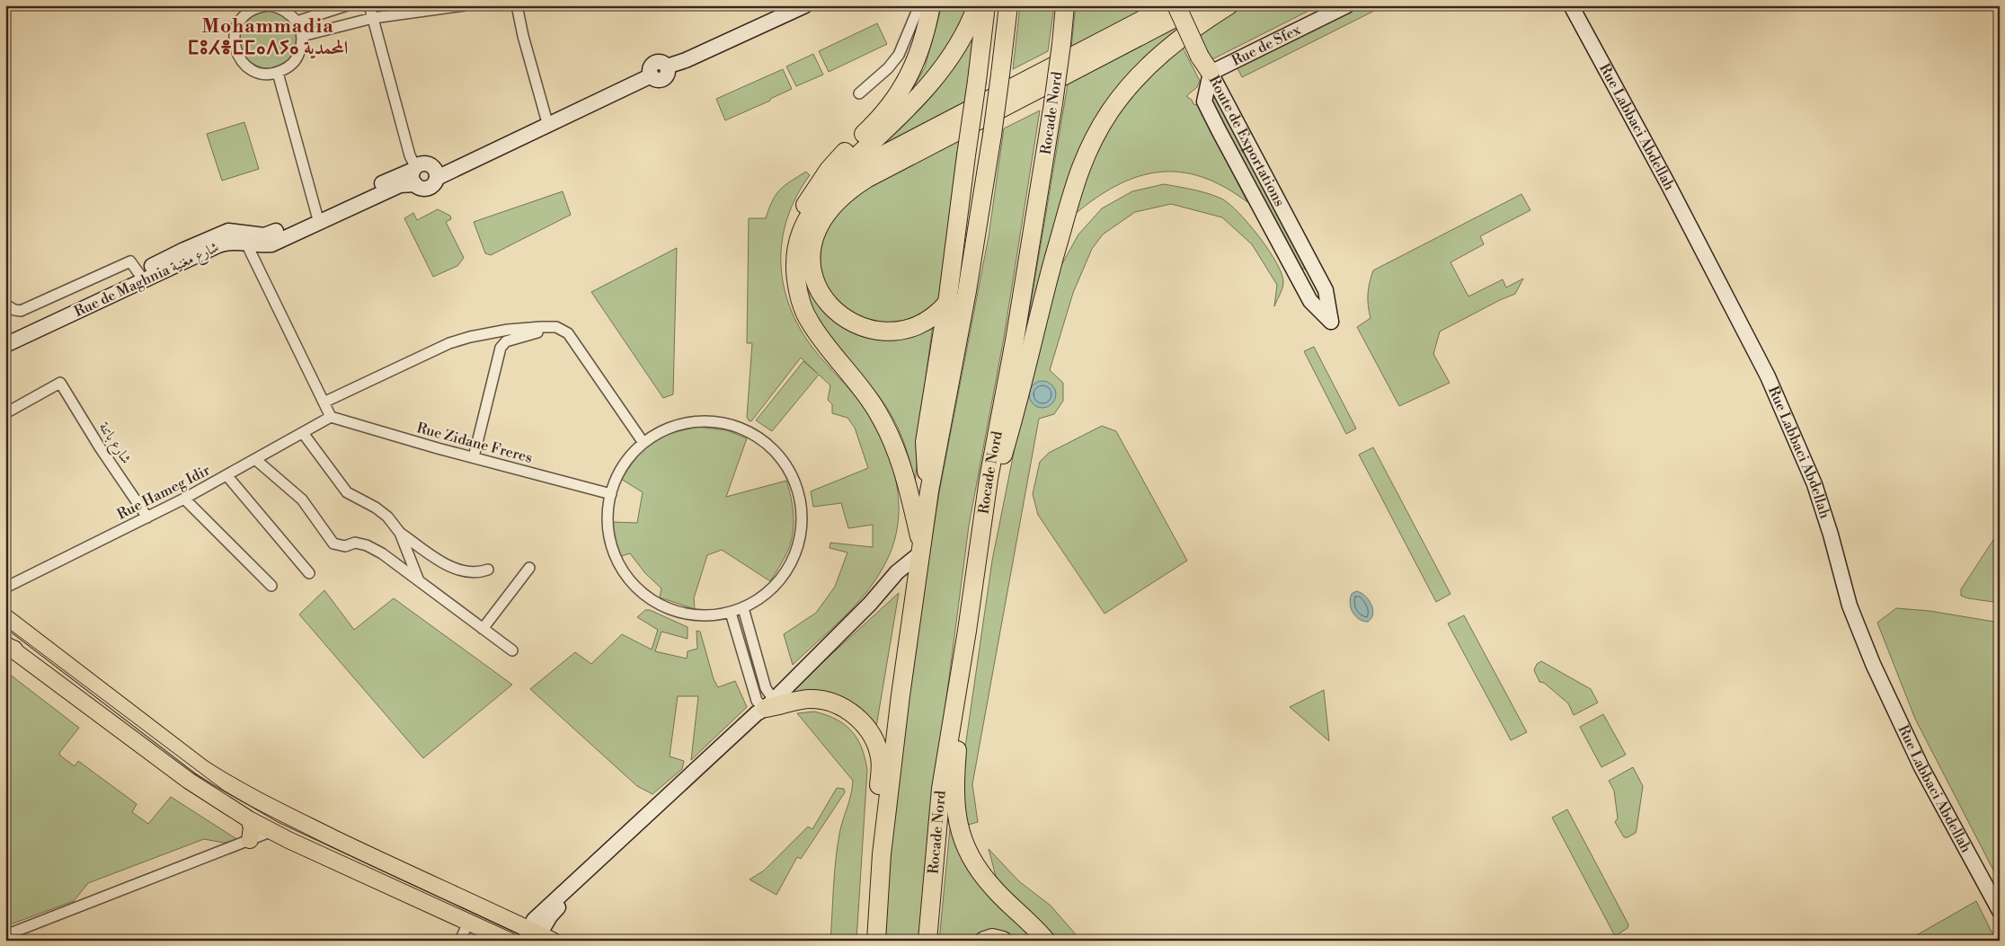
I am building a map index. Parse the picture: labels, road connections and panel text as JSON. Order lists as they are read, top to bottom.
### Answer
{
  "streets": {
    "highway": ["Rocade Nord"],
    "street": [
      "Rue de Sfex",
      "Rue Labbaci Abdellah",
      "Route de Exportations",
      "Rue de Maghnia شارع مغنية",
      "شارع باتنة",
      "Rue Zidane Freres",
      "Rue Hameg Idir"
    ]
  },
  "crossings": [
    ["Rue de Sfex", "Route de Exportations"],
    ["شارع باتنة", "Rue Hameg Idir"],
    ["Rue Zidane Freres", "Rue Hameg Idir"]
  ],
  "districts": ["Mohammadia ⵎⵓⵃⴻⵎⵎⴰⴷⵢⴰ المحمدية"]
}
